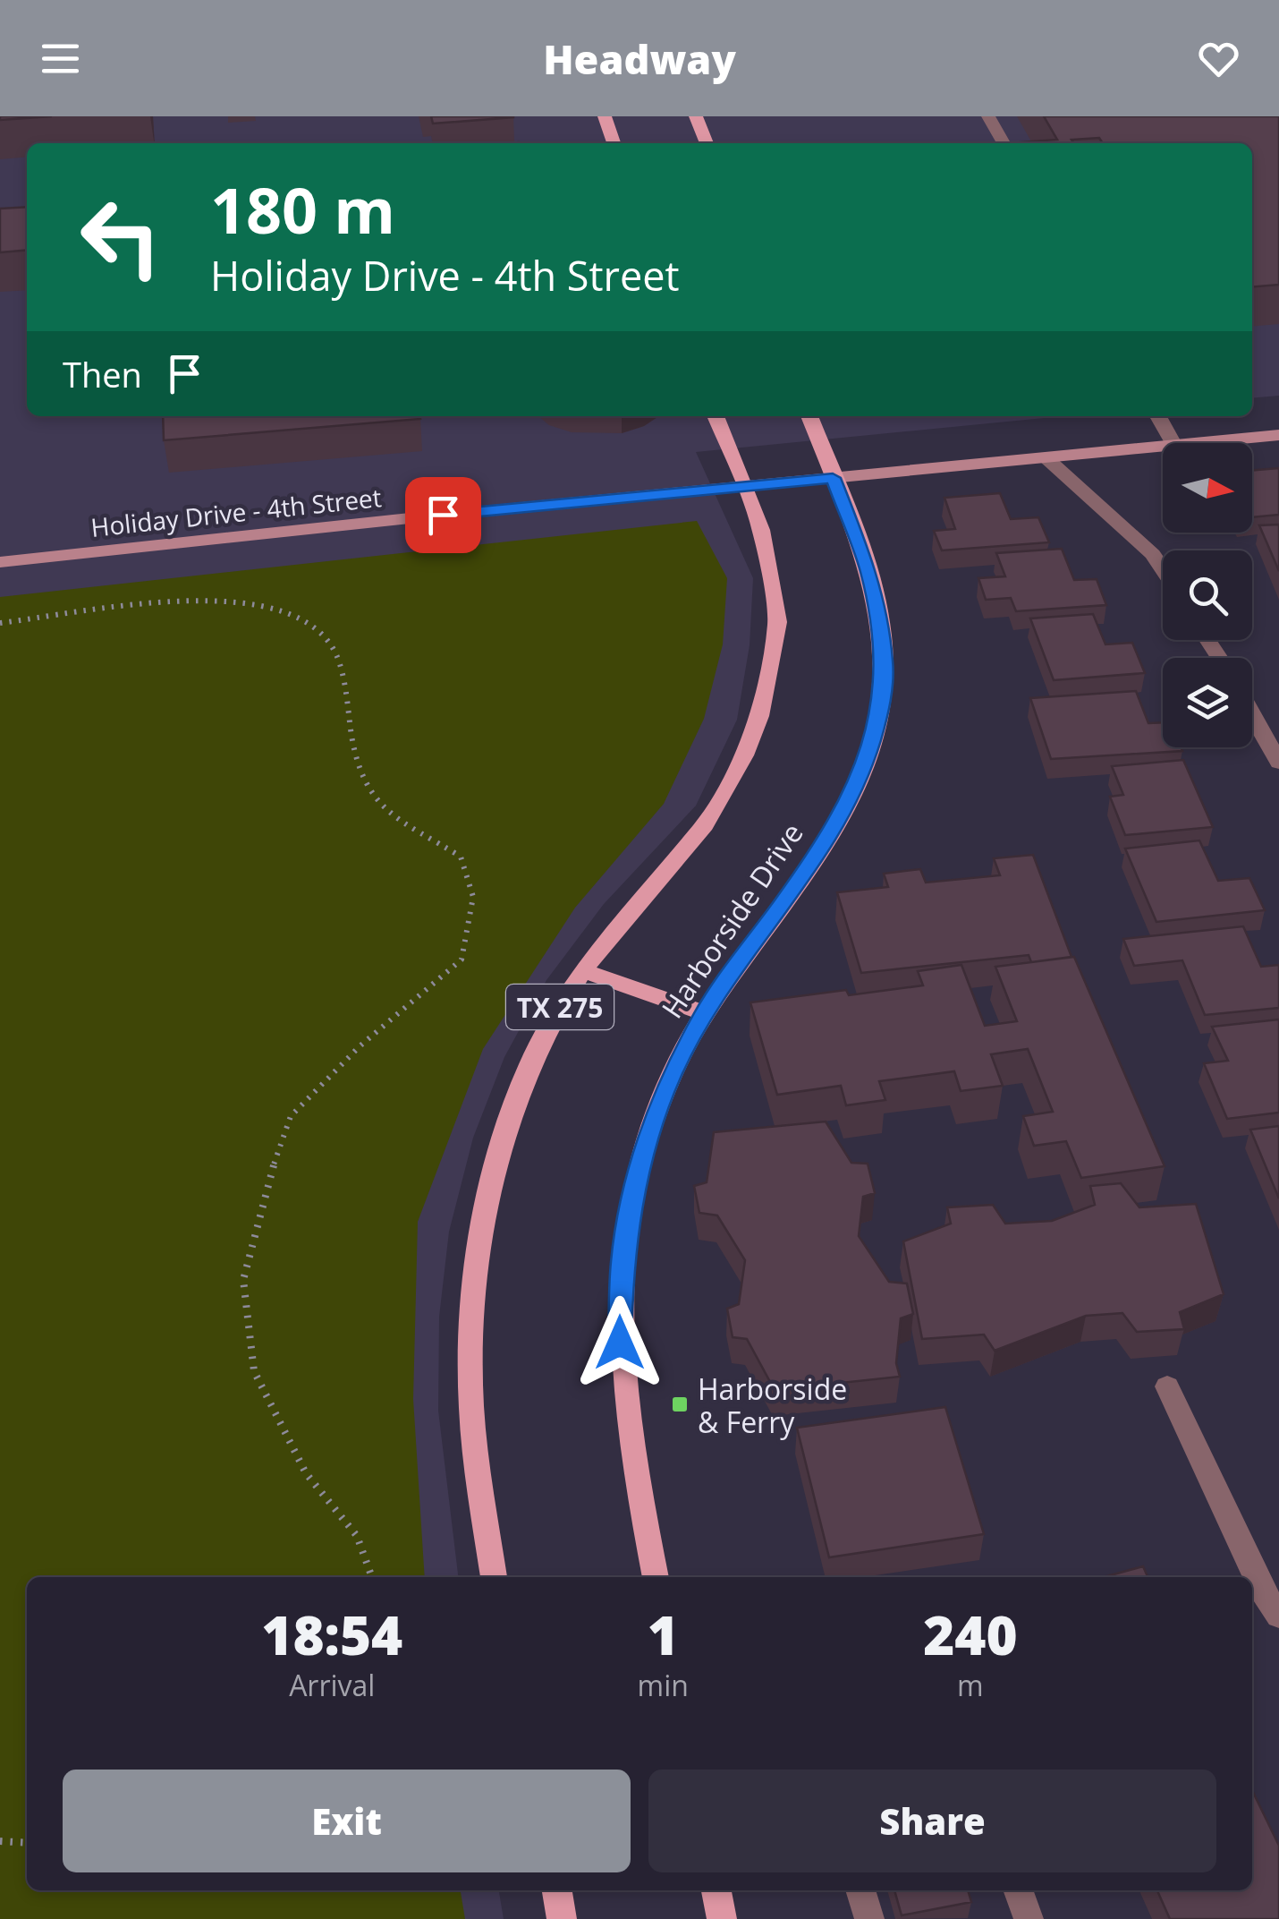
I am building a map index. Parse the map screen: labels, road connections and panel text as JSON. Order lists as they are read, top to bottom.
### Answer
{
  "streets": {
    "main road": ["Harborside Drive", "TX 275"],
    "street": ["Holiday Drive - 4th Street"]
  },
  "crossings": [
    ["Holiday Drive - 4th Street", "Harborside Drive"],
    ["Holiday Drive - 4th Street", "TX 275"]
  ],
  "places": {
    "transit": ["Harborside & Ferry"]
  },
  "north": "right",
  "page": {
    "header": "Headway",
    "turn": ["180 m", "Holiday Drive - 4th Street"],
    "then": "Then",
    "eta": [
      "18:54",
      "Arrival",
      "1",
      "min",
      "240",
      "m"
    ],
    "buttons": ["Exit", "Share"]
  }
}
